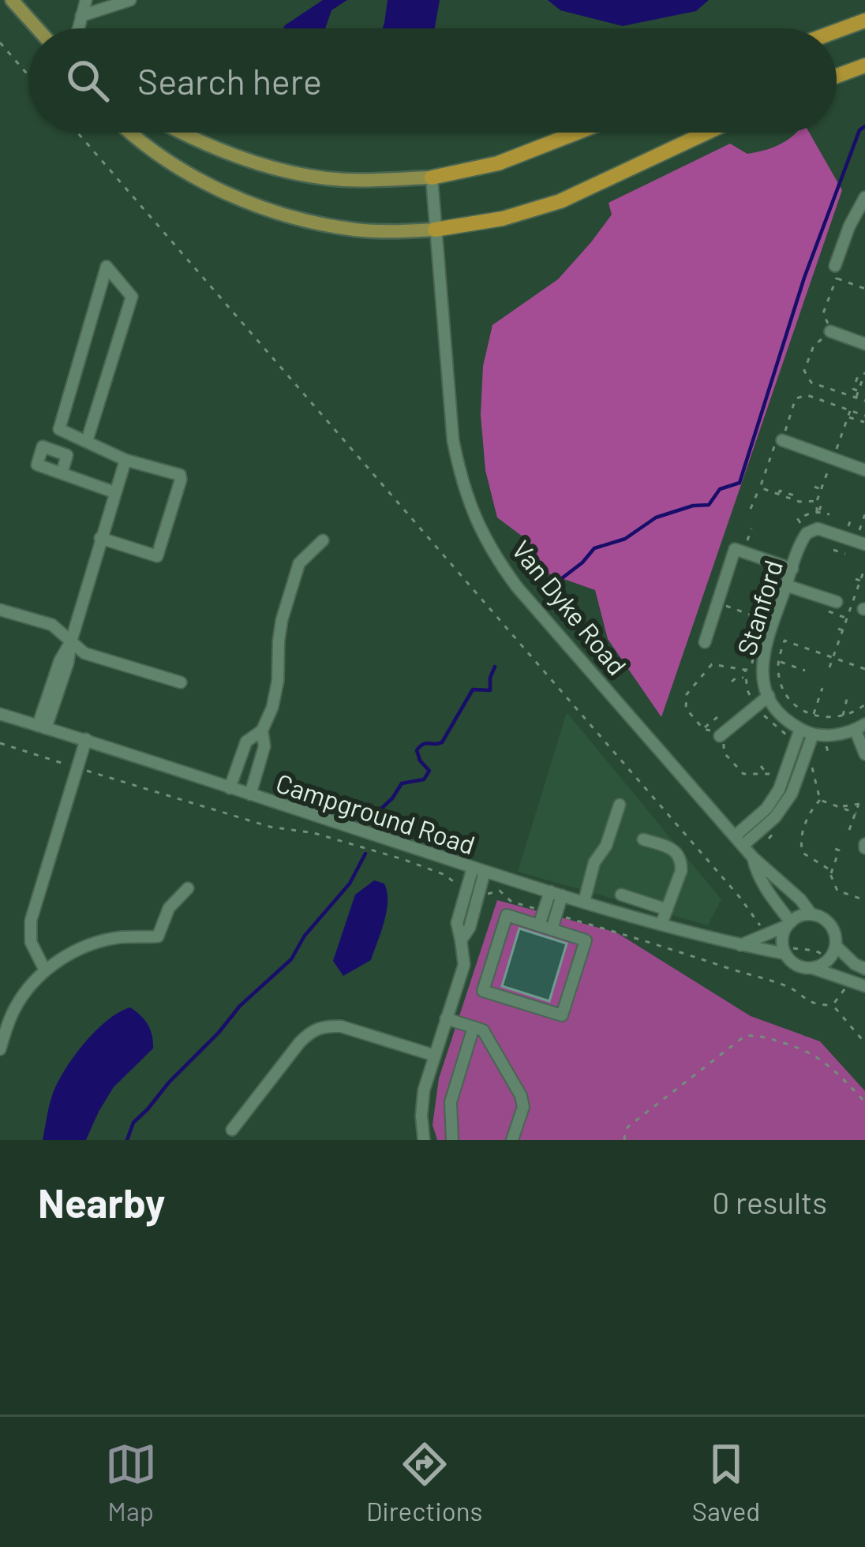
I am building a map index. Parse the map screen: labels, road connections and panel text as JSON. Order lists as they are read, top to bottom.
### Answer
{
  "streets": {
    "street": ["Van Dyke Road", "Stanford", "Campground Road"]
  },
  "page": {
    "search": "Search here",
    "heading": ["Nearby", "0 results"],
    "nav": ["Map", "Directions", "Saved"]
  }
}
